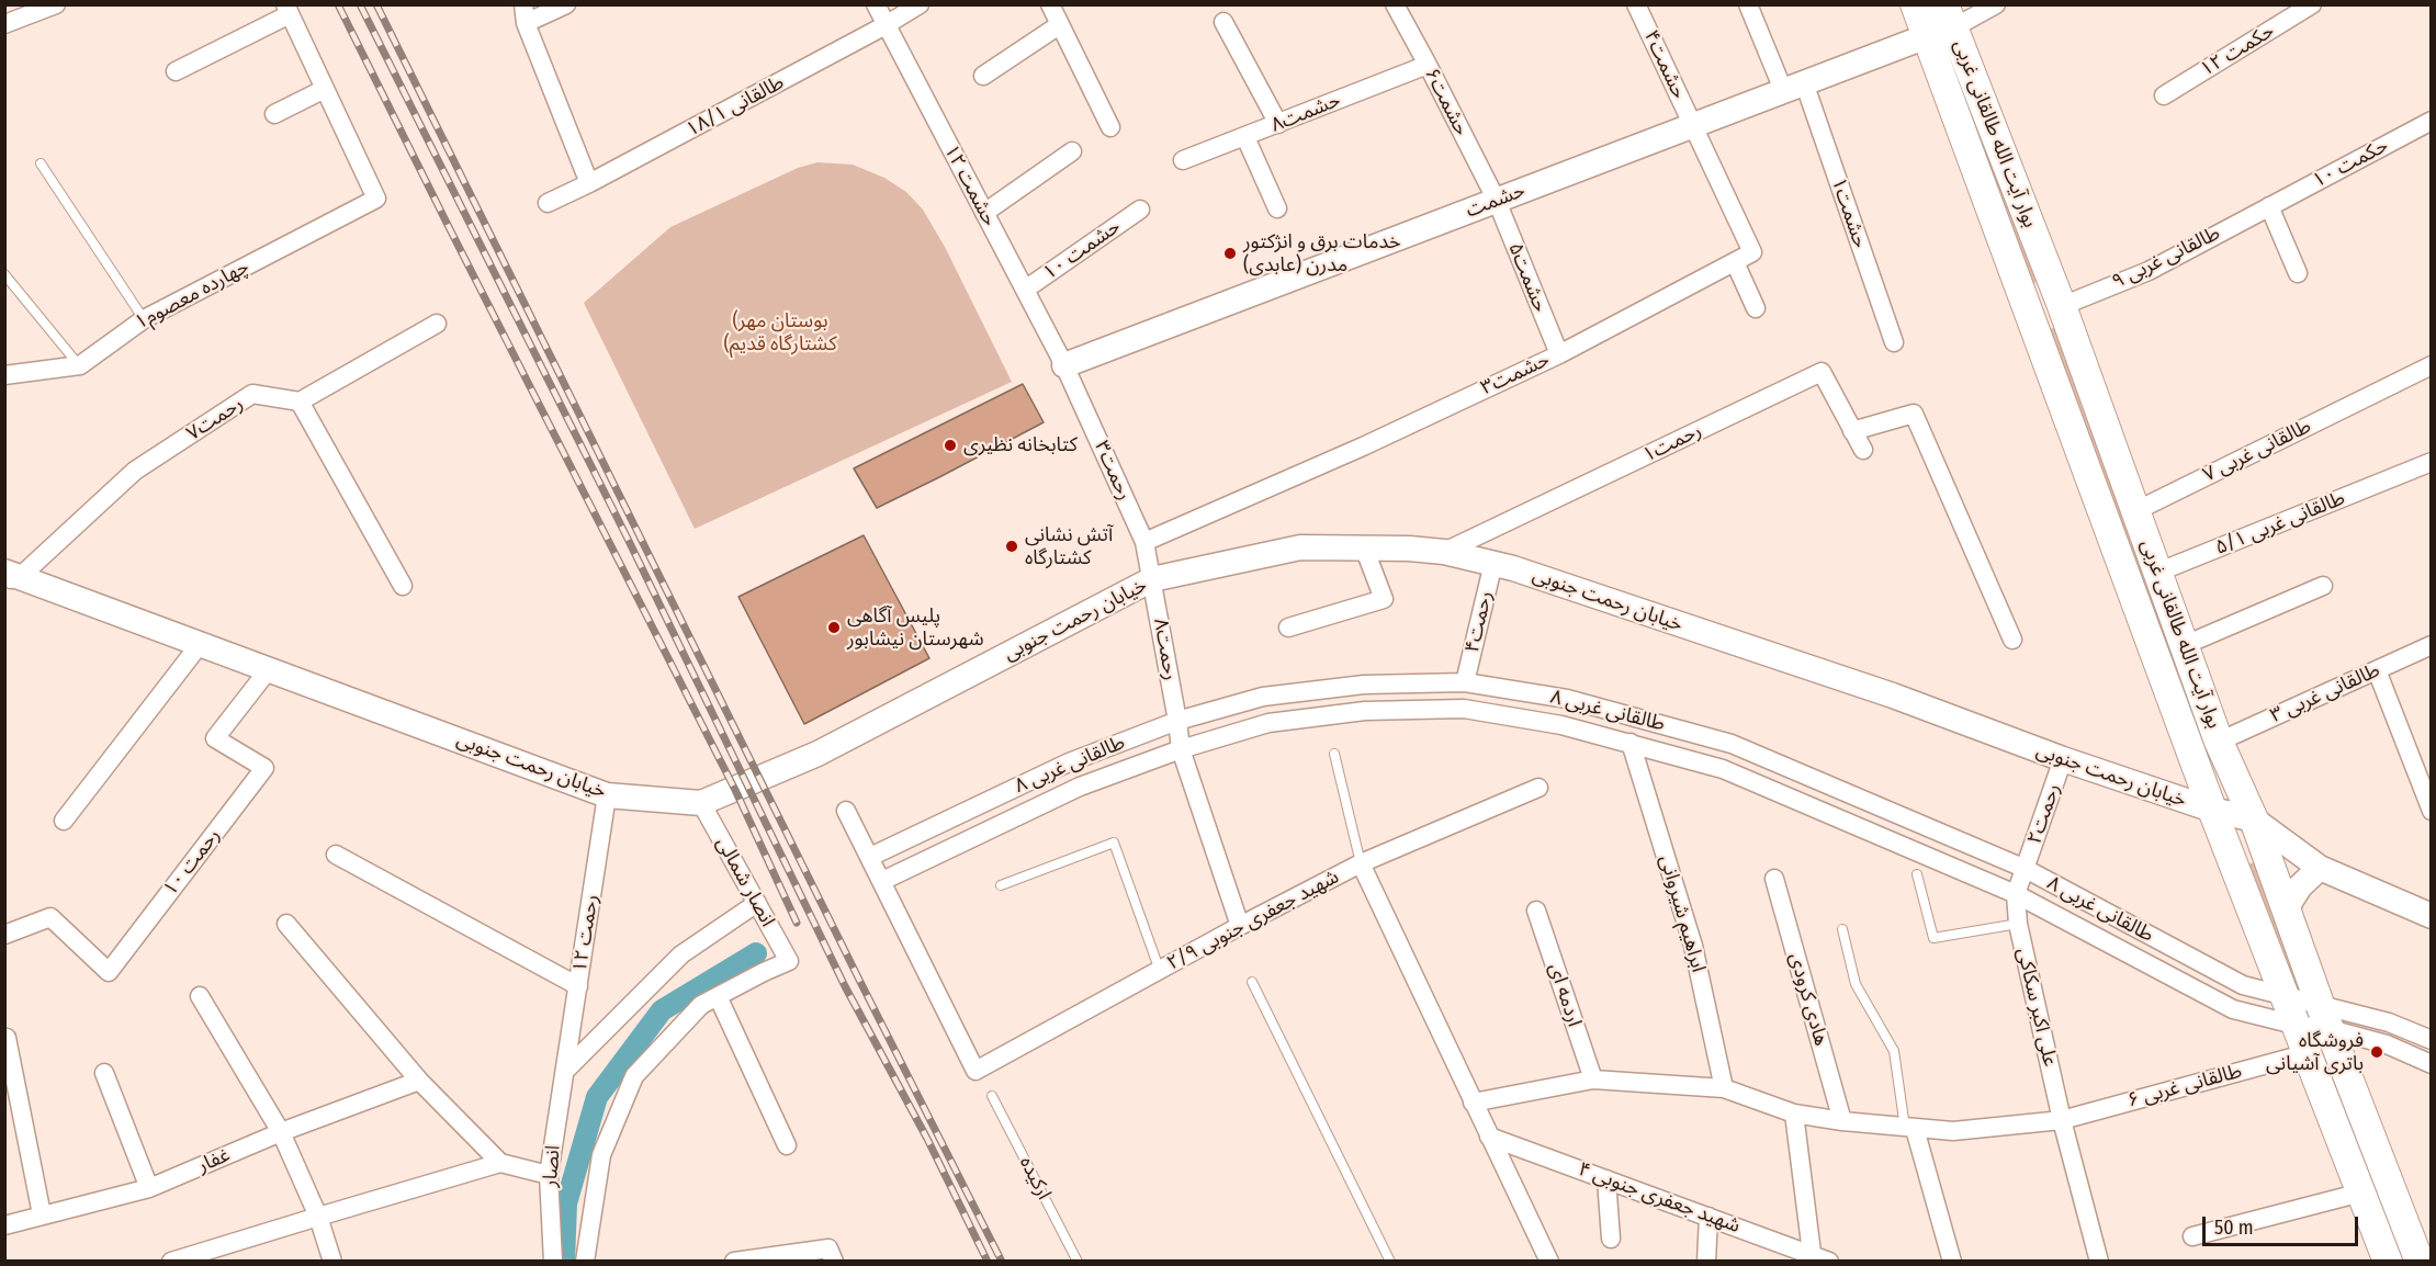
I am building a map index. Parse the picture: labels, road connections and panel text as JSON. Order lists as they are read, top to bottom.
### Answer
{
  "streets": {
    "main road": ["بوار آیت الله طالقانی غربی"],
    "street": [
      "حکمت ۱۲",
      "حشمت۴",
      "حشمت۶",
      "طالقانی ۱۸/۱",
      "حشمت۸",
      "حکمت ۱۰",
      "حشمت ۱۲",
      "حشمت",
      "حشمت۱",
      "حشمت ۱۰",
      "طالقانی غربی ۹",
      "حشمت۵",
      "چهارده معصوم۱",
      "حشمت۳",
      "رحمت۷",
      "رحمت۱",
      "طالقانی غربی ۷",
      "رحمت۳",
      "طالقانی غربی ۵/۱",
      "خیابان رحمت جنوبی",
      "رحمت۴",
      "رحمت۸",
      "طالقانی غربی ۳",
      "طالقانی غربی ۸",
      "رحمت۲",
      "رحمت ۱۰",
      "انصار شمالی",
      "ابراهیم شیروانی",
      "شهید جعفری جنوبی ۲/۹",
      "رحمت ۱۲",
      "اردمه ای",
      "هادی کرودی",
      "علی اکبر سکاکی",
      "طالقانی غربی ۶",
      "غفار",
      "انصار",
      "شهید جعفری جنوبی ۴"
    ],
    "lane": ["ارکیده"]
  },
  "crossings": [
    ["حشمت۴", "حشمت"],
    ["حشمت۴", "حشمت۳"],
    ["حشمت۶", "حشمت۸"],
    ["حشمت۶", "حشمت"],
    ["حشمت۶", "حشمت۵"],
    ["طالقانی ۱۸/۱", "حشمت ۱۲"],
    ["بوار آیت الله طالقانی غربی", "حشمت"],
    ["بوار آیت الله طالقانی غربی", "طالقانی غربی ۹"],
    ["بوار آیت الله طالقانی غربی", "طالقانی غربی ۷"],
    ["بوار آیت الله طالقانی غربی", "طالقانی غربی ۵/۱"],
    ["بوار آیت الله طالقانی غربی", "خیابان رحمت جنوبی"],
    ["بوار آیت الله طالقانی غربی", "طالقانی غربی ۳"],
    ["بوار آیت الله طالقانی غربی", "طالقانی غربی ۸"],
    ["بوار آیت الله طالقانی غربی", "طالقانی غربی ۶"],
    ["حکمت ۱۰", "طالقانی غربی ۹"],
    ["حشمت ۱۲", "حشمت"],
    ["حشمت ۱۲", "حشمت ۱۰"],
    ["حشمت ۱۲", "رحمت۳"],
    ["حشمت", "حشمت۱"],
    ["حشمت", "حشمت۵"],
    ["حشمت", "حشمت۳"],
    ["حشمت", "رحمت۳"],
    ["حشمت۵", "حشمت۳"],
    ["حشمت۳", "رحمت۳"],
    ["رحمت۷", "خیابان رحمت جنوبی"],
    ["رحمت۱", "خیابان رحمت جنوبی"],
    ["رحمت۳", "خیابان رحمت جنوبی"],
    ["رحمت۳", "رحمت۸"],
    ["خیابان رحمت جنوبی", "رحمت۴"],
    ["خیابان رحمت جنوبی", "رحمت۸"],
    ["خیابان رحمت جنوبی", "رحمت۲"],
    ["خیابان رحمت جنوبی", "رحمت ۱۰"],
    ["خیابان رحمت جنوبی", "انصار شمالی"],
    ["خیابان رحمت جنوبی", "رحمت ۱۲"],
    ["رحمت۴", "طالقانی غربی ۸"],
    ["رحمت۸", "طالقانی غربی ۸"],
    ["رحمت۸", "شهید جعفری جنوبی ۲/۹"],
    ["طالقانی غربی ۸", "رحمت۲"],
    ["طالقانی غربی ۸", "ابراهیم شیروانی"],
    ["طالقانی غربی ۸", "شهید جعفری جنوبی ۲/۹"],
    ["طالقانی غربی ۸", "علی اکبر سکاکی"],
    ["رحمت۲", "علی اکبر سکاکی"],
    ["ابراهیم شیروانی", "طالقانی غربی ۶"],
    ["رحمت ۱۲", "انصار"],
    ["اردمه ای", "طالقانی غربی ۶"],
    ["هادی کرودی", "طالقانی غربی ۶"],
    ["علی اکبر سکاکی", "طالقانی غربی ۶"]
  ],
  "parks": ["(بوستان مهر (کشتارگاه قدیم"],
  "places": [
    "خدمات برق و انژکتور مدرن (عابدی)",
    "کتابخانه نظیری",
    "آتش نشانی کشتارگاه",
    "پلیس آگاهی شهرستان نیشابور",
    "فروشگاه باتری آشیانی"
  ],
  "scale_bar": "50 m"
}
